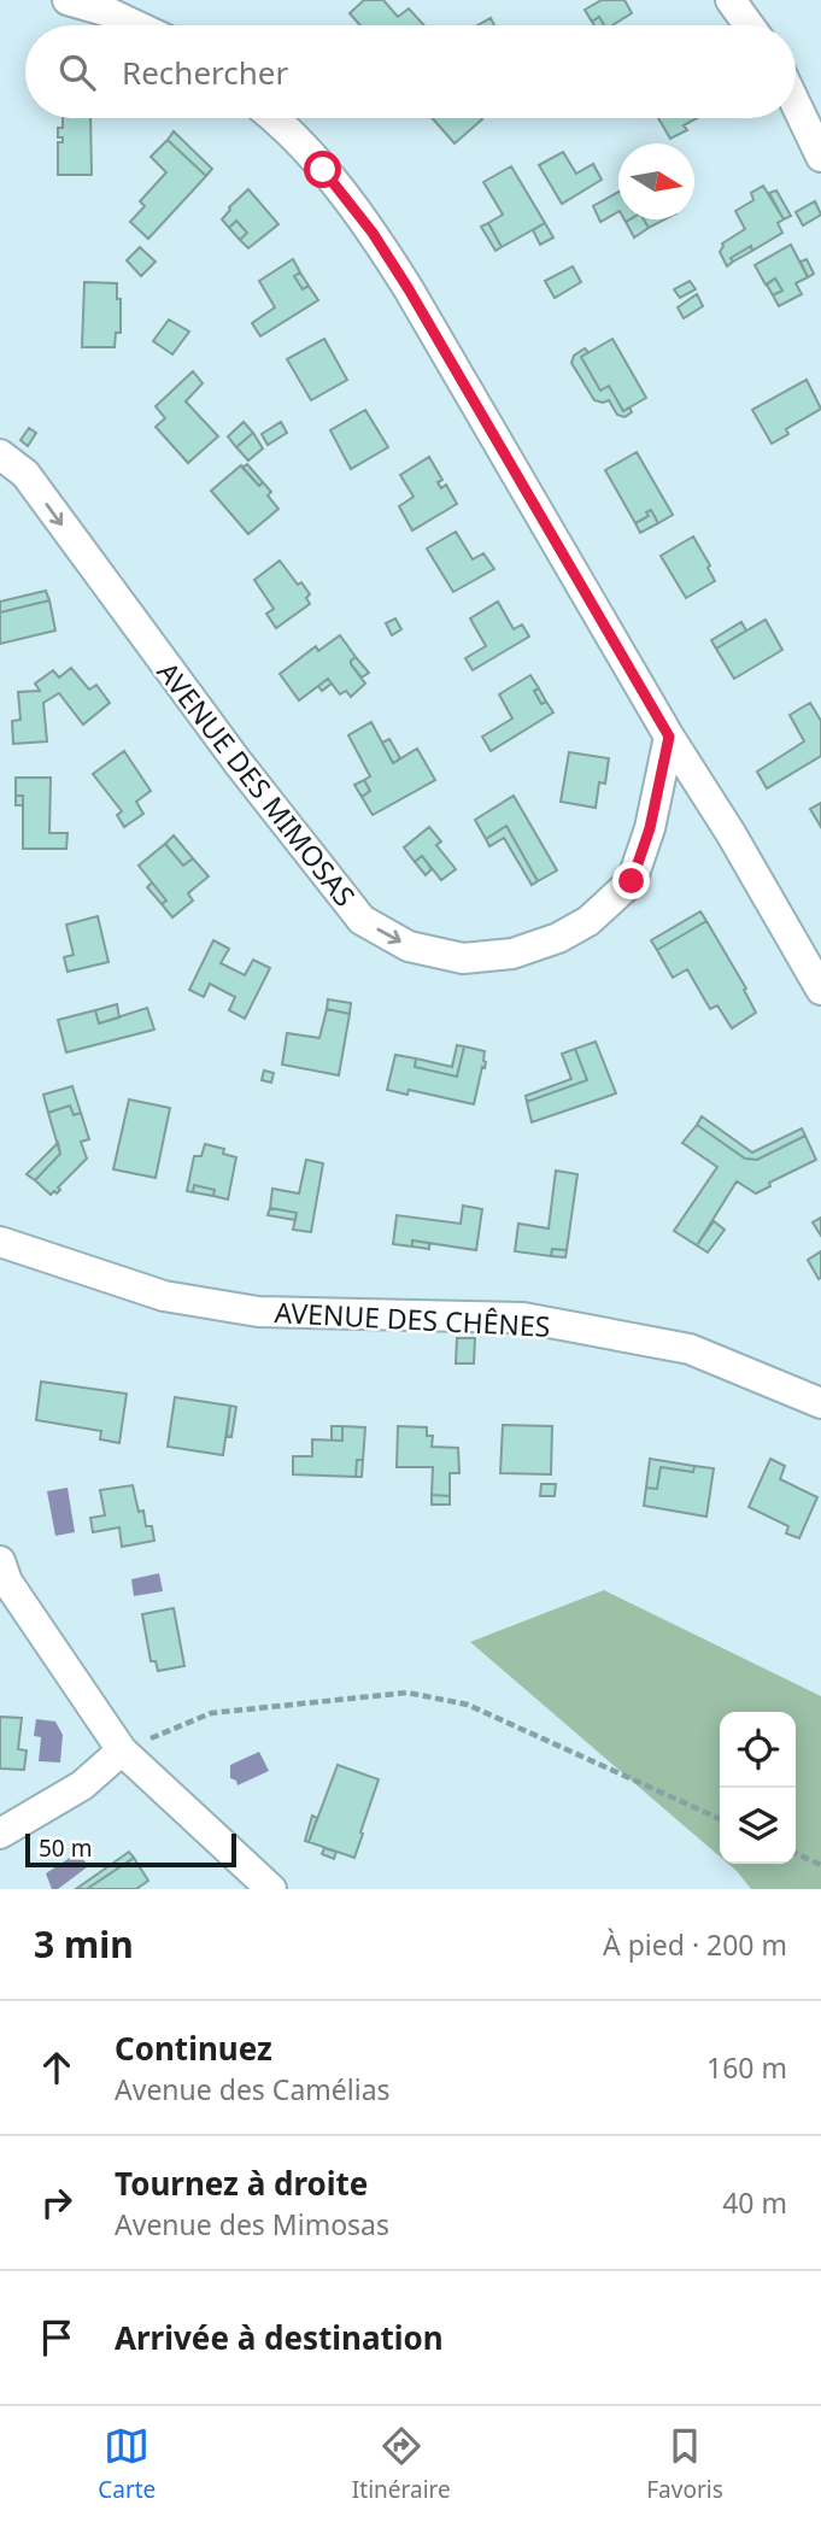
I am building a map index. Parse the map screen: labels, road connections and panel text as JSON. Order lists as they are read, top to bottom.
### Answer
{
  "streets": {
    "street": ["AVENUE DES MIMOSAS", "AVENUE DES CHÊNES"]
  },
  "scale_bar": "50 m",
  "north": "right",
  "page": {
    "search": "Rechercher",
    "scale": "50 m",
    "heading": ["3 min", "À pied · 200 m"],
    "list": [
      ["Continuez", "Avenue des Camélias", "160 m"],
      ["Tournez à droite", "Avenue des Mimosas", "40 m"],
      "Arrivée à destination"
    ],
    "nav": ["Carte", "Itinéraire", "Favoris"]
  }
}
